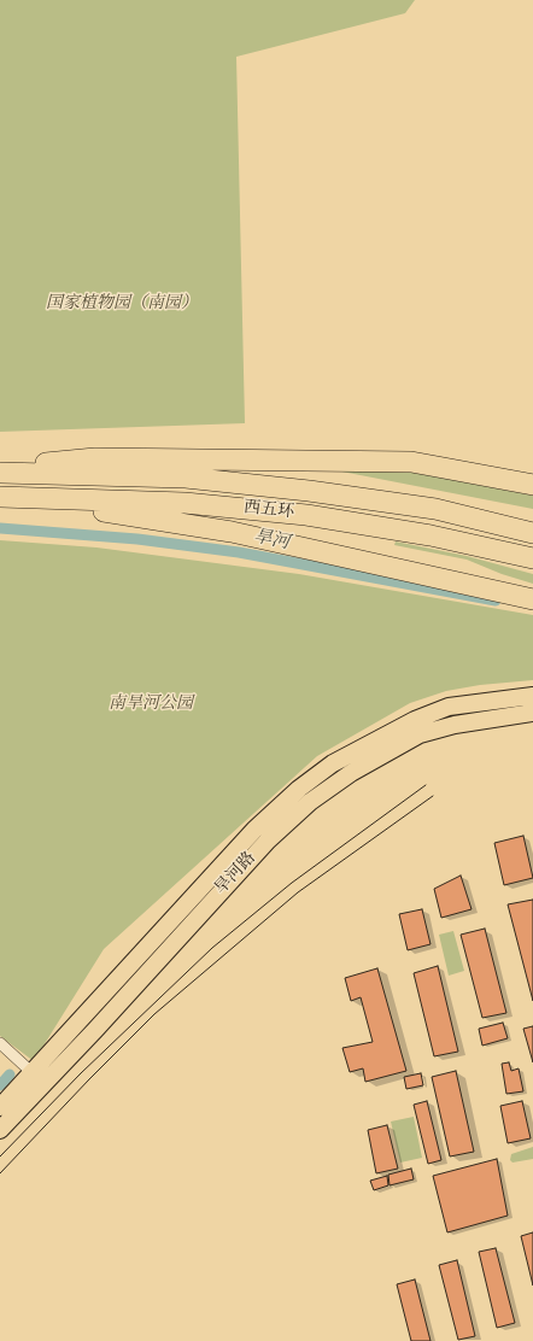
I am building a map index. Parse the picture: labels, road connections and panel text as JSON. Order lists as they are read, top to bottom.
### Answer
{
  "streets": {
    "highway": ["西五环"],
    "main road": ["旱河路"]
  },
  "water": ["旱河"],
  "parks": ["国家植物园（南园）", "南旱河公园"]
}
